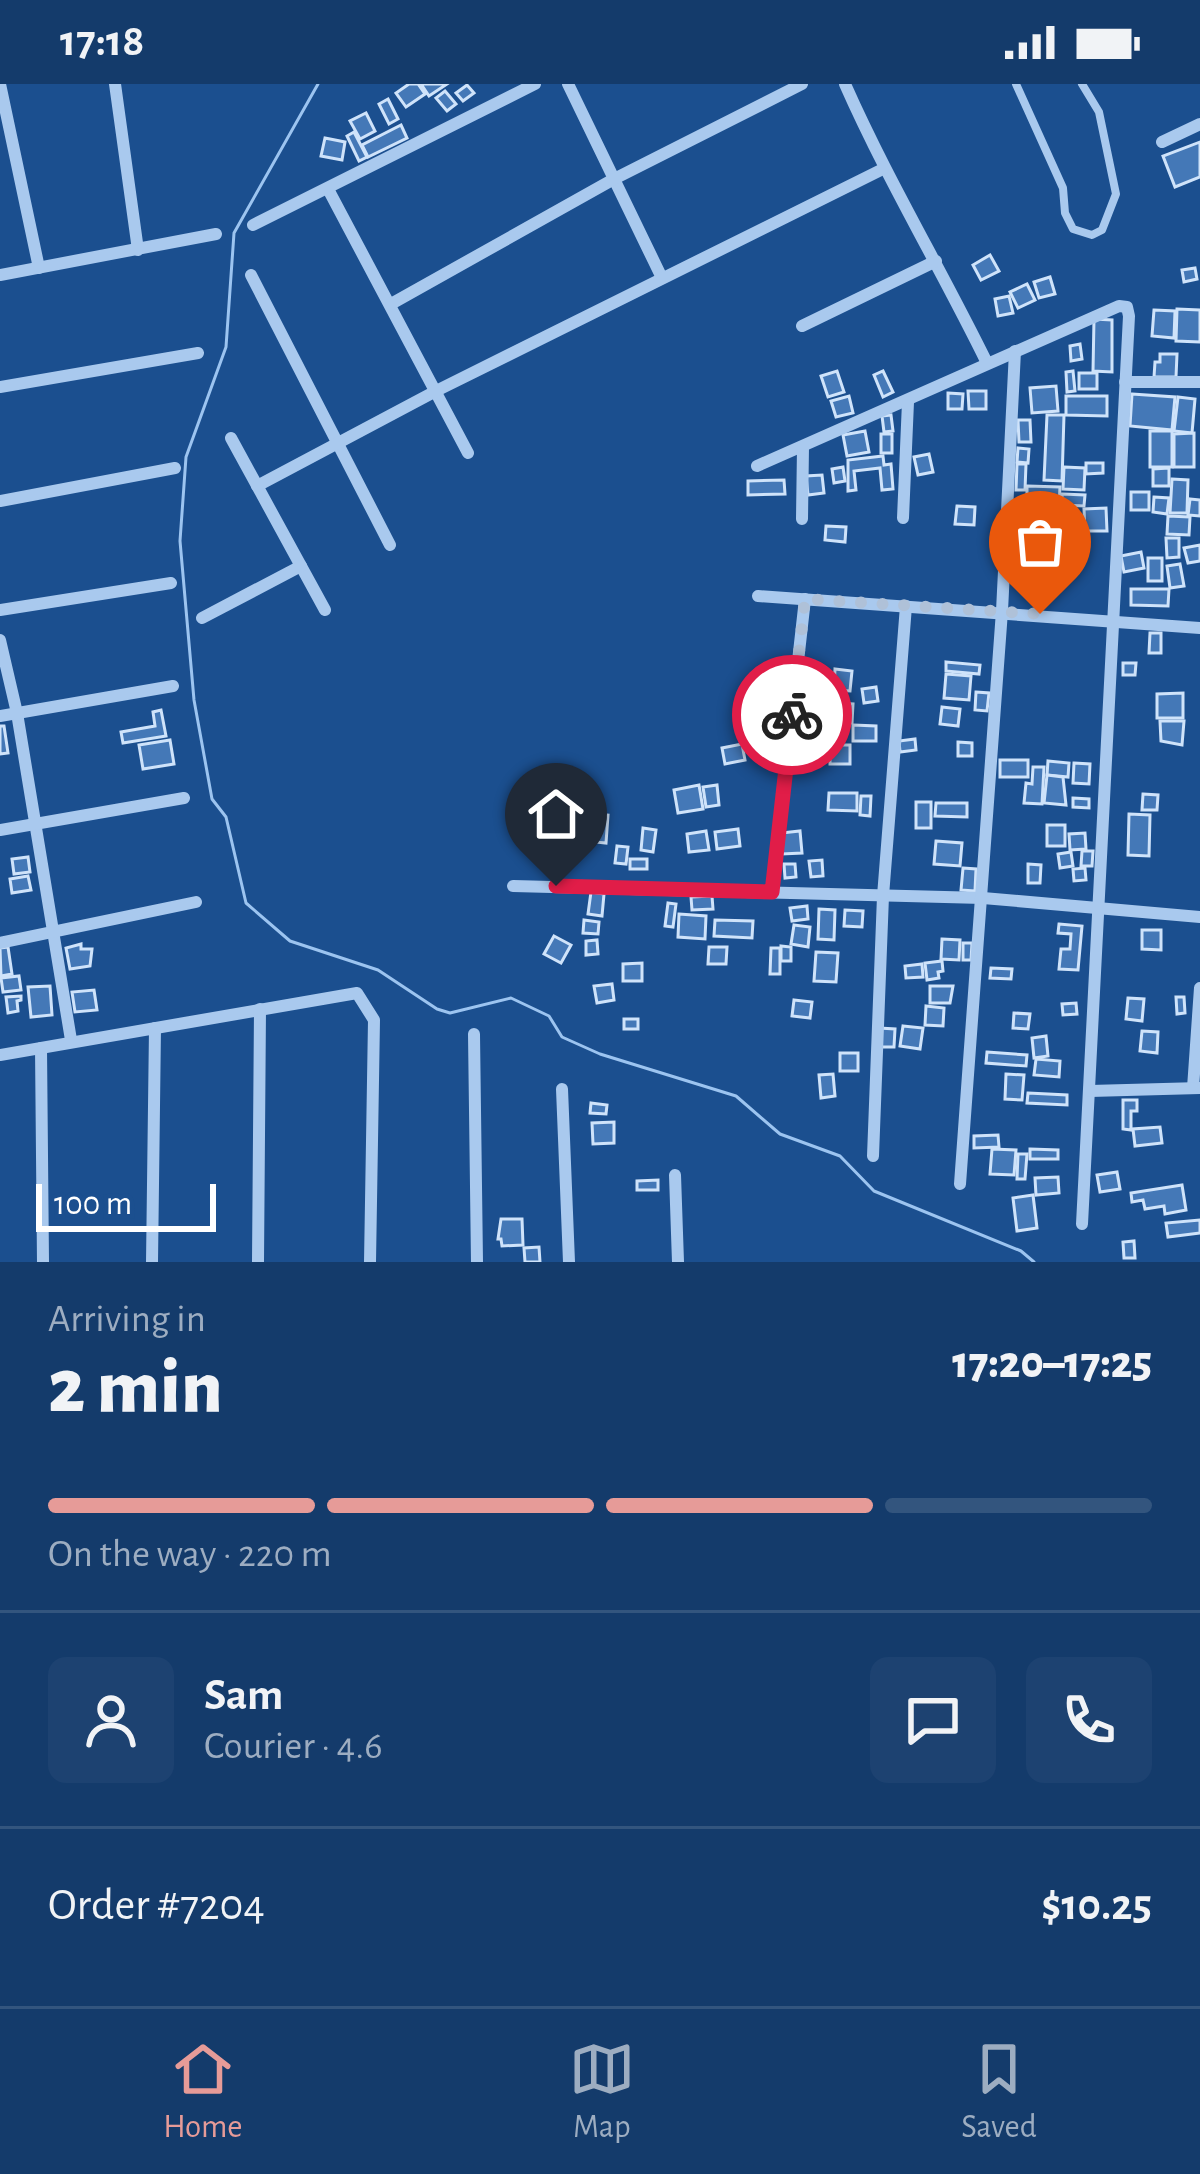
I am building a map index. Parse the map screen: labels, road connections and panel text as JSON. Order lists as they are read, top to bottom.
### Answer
{
  "scale_bar": "100 m",
  "page": {
    "status": "17:18",
    "scale": "100 m",
    "heading": ["2 min", "Arriving in", "17:20–17:25"],
    "panel": [
      "Sam",
      "Courier · 4.6",
      "Order #7204",
      "$10.25"
    ],
    "bar": "On the way · 220 m",
    "tabs": ["Home", "Map", "Saved"]
  }
}
